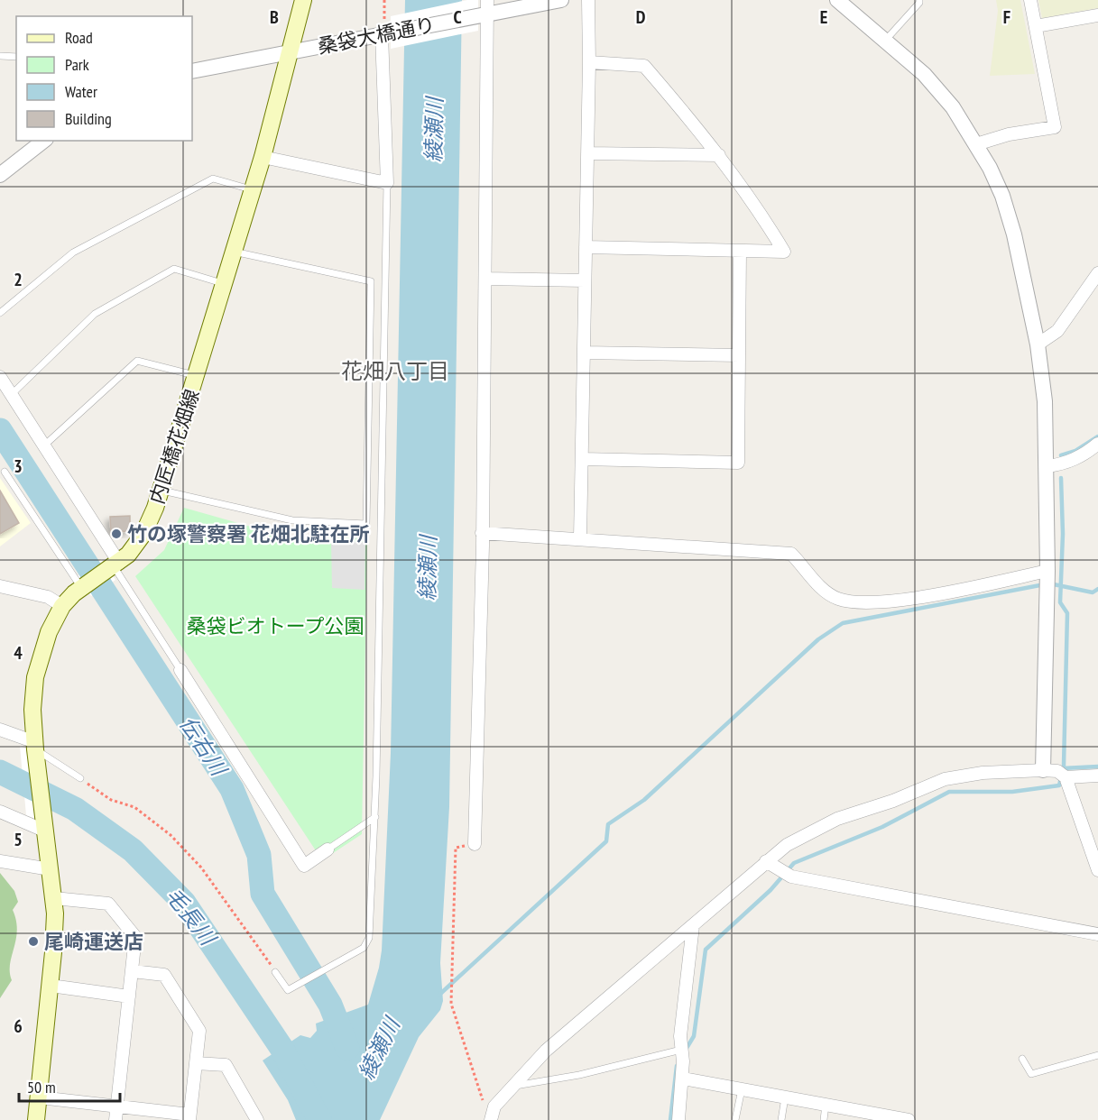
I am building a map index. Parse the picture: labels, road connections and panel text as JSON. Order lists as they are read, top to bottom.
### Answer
{
  "streets": {
    "main road": ["内匠橋花畑線"],
    "street": ["桑袋大橋通り"]
  },
  "crossings": [
    ["桑袋大橋通り", "内匠橋花畑線"]
  ],
  "districts": ["花畑八丁目"],
  "water": ["綾瀬川", "伝右川", "毛長川"],
  "parks": ["桑袋ビオトープ公園"],
  "places": ["竹の塚警察署 花畑北駐在所", "尾崎運送店"],
  "legend": [
    "Road",
    "Park",
    "Water",
    "Building"
  ],
  "scale_bar": "50 m",
  "grid": {
    "columns": [
      "B",
      "C",
      "D",
      "E",
      "F"
    ],
    "rows": [
      "2",
      "3",
      "4",
      "5",
      "6"
    ]
  }
}
